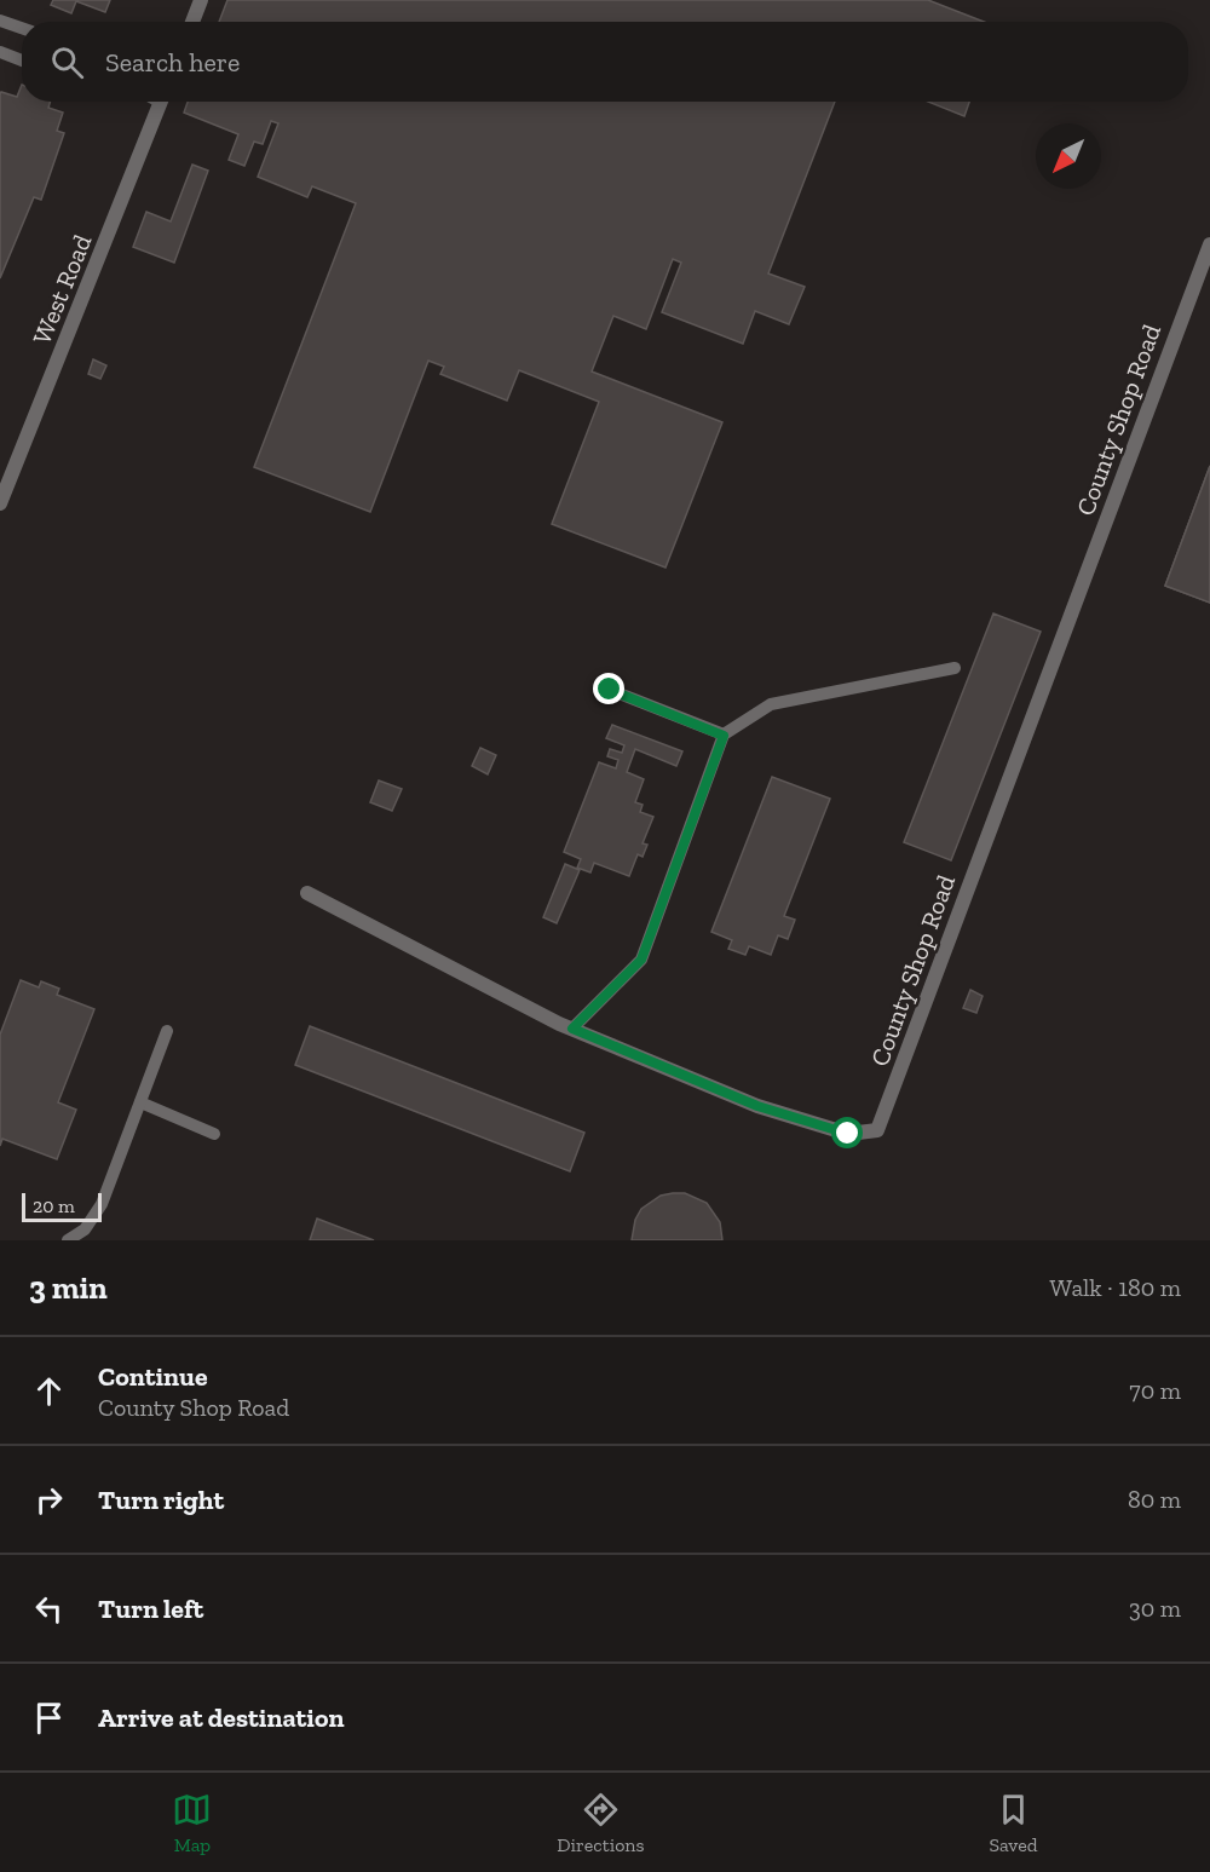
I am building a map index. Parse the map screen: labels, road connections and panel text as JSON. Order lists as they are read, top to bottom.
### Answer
{
  "streets": {
    "street": ["West Road", "County Shop Road"]
  },
  "scale_bar": "20 m",
  "north": "bottom left",
  "page": {
    "search": "Search here",
    "scale": "20 m",
    "heading": ["3 min", "Walk · 180 m"],
    "list": [
      ["Continue", "County Shop Road", "70 m"],
      ["Turn right", "80 m"],
      ["Turn left", "30 m"],
      "Arrive at destination"
    ],
    "nav": ["Map", "Directions", "Saved"]
  }
}
